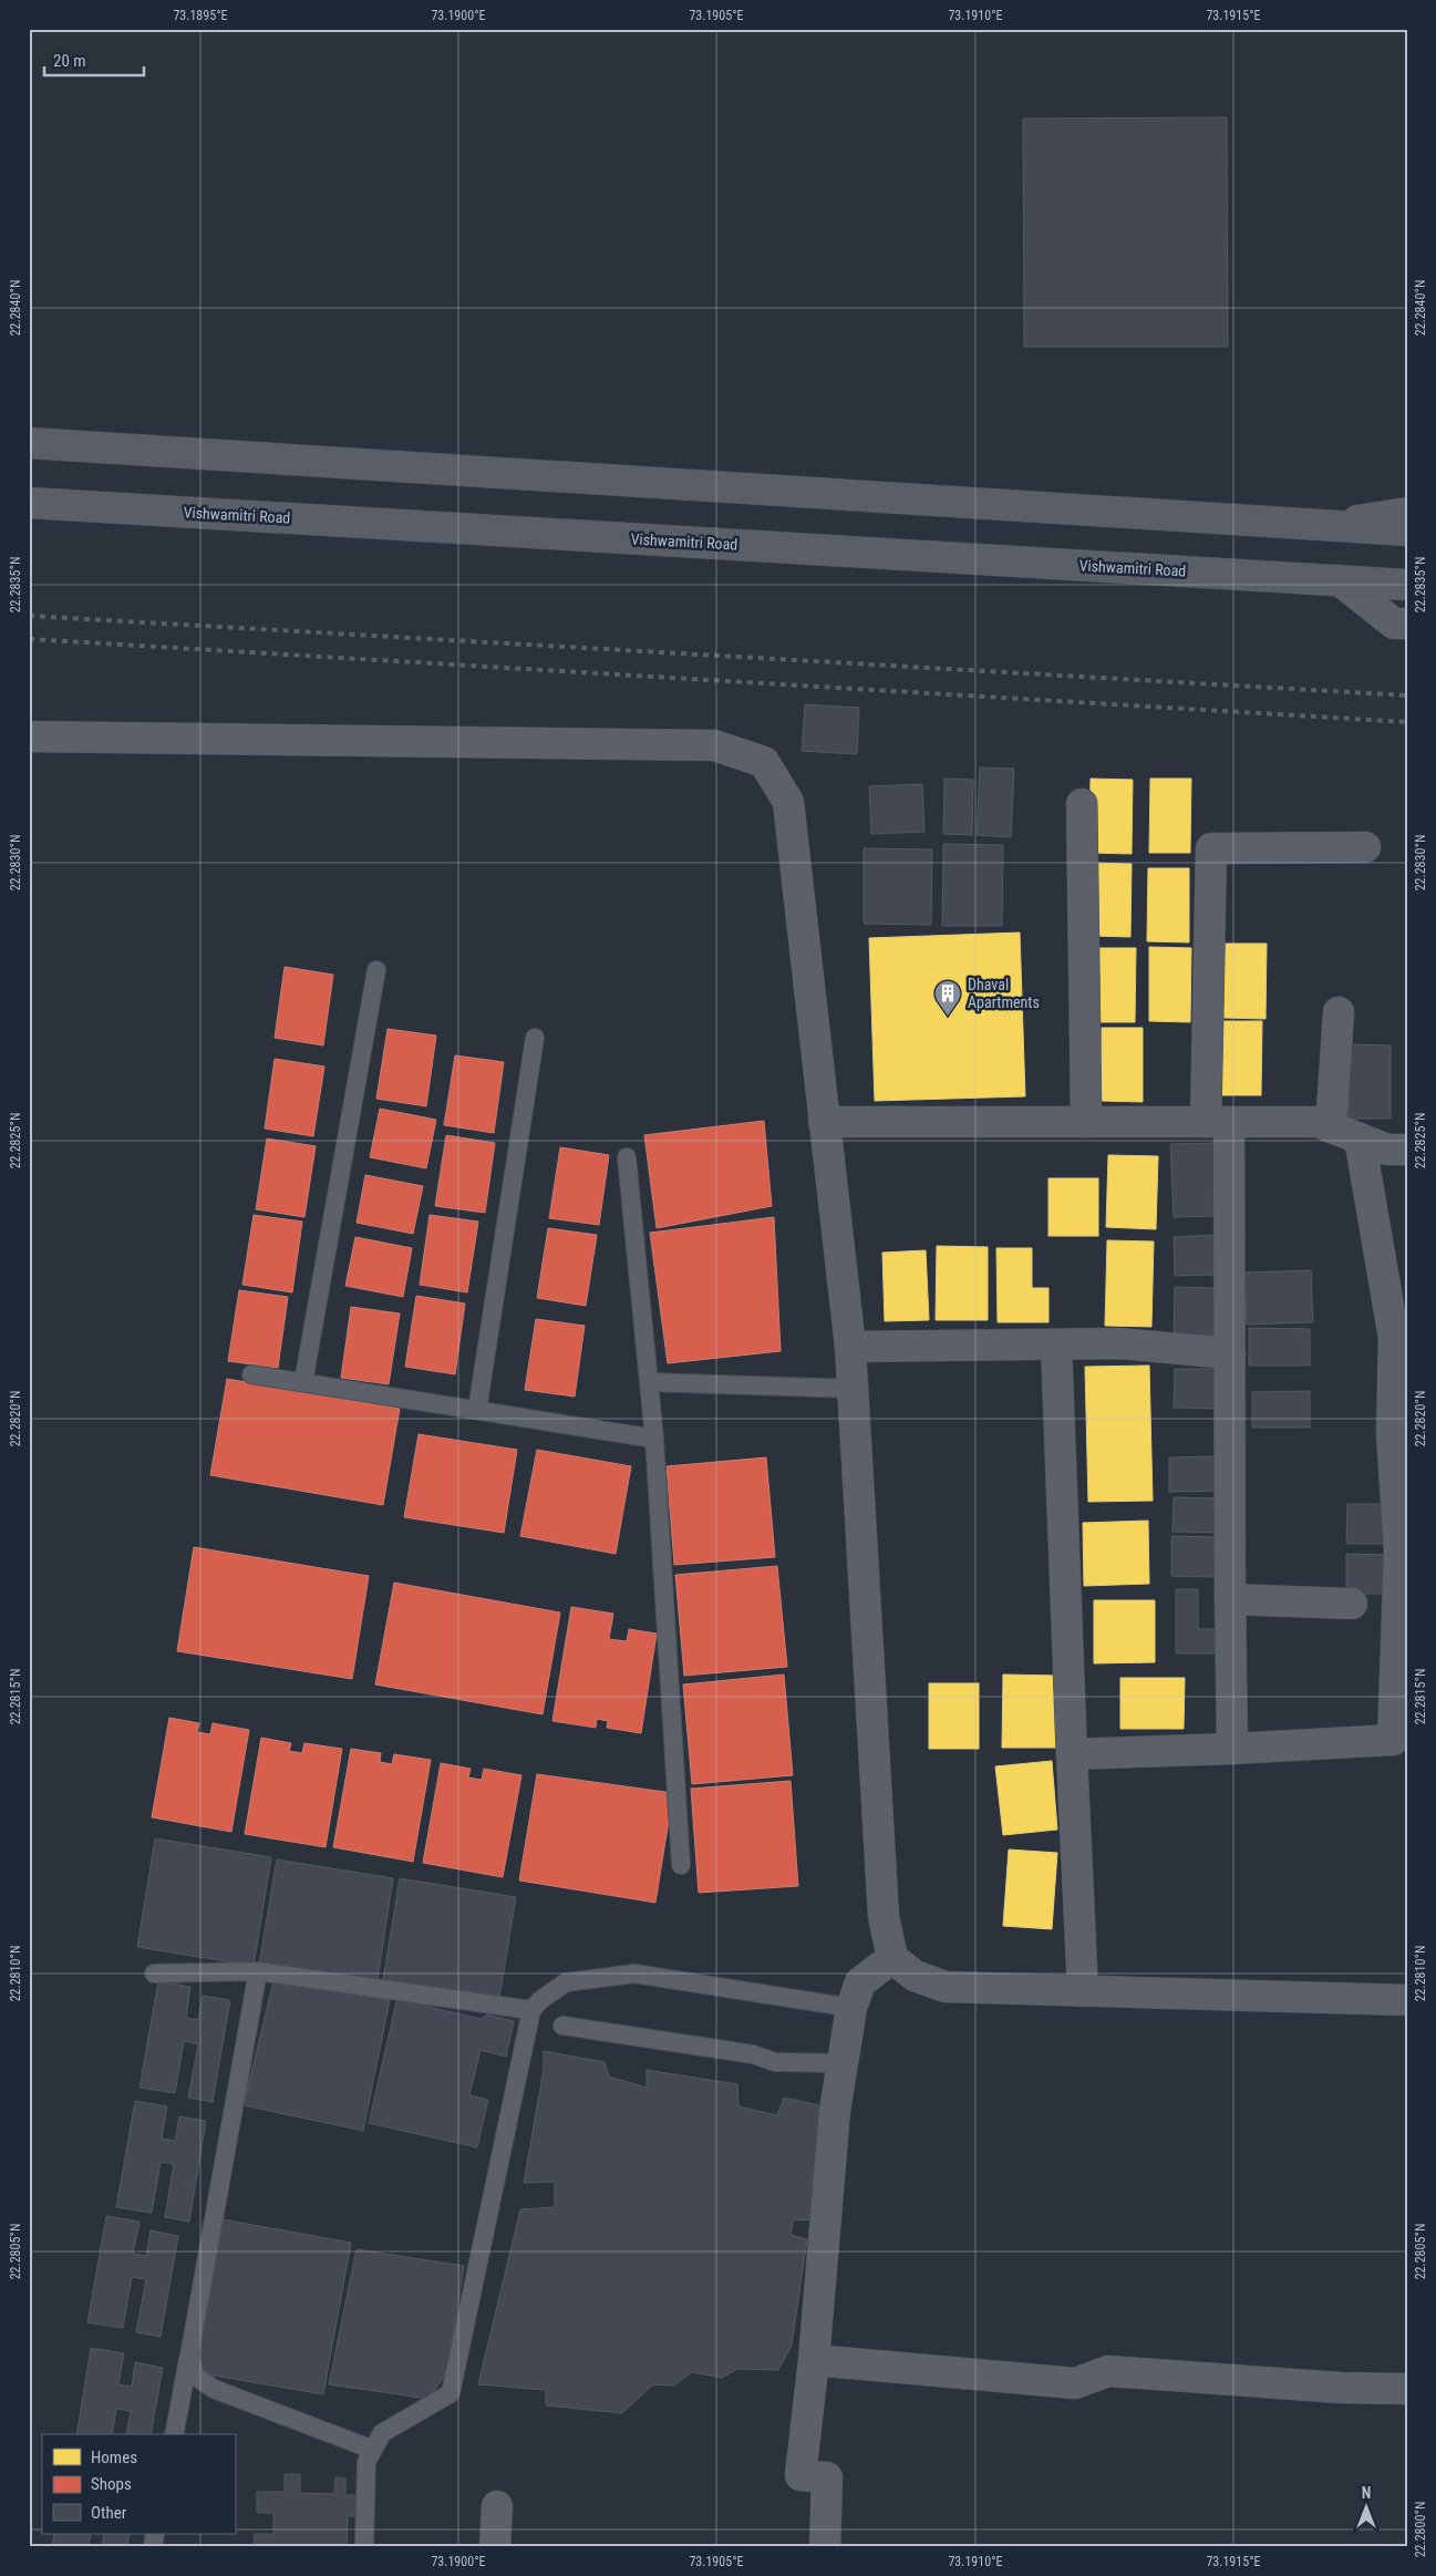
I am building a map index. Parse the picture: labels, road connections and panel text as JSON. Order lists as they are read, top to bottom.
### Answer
{
  "streets": {
    "main road": ["Vishwamitri Road"]
  },
  "places": {
    "building": ["Dhaval Apartments"]
  },
  "legend": ["Homes", "Shops", "Other"],
  "scale_bar": "20 m",
  "north": "top",
  "coordinates": [
    "73.1895°E",
    "73.1900°E",
    "73.1905°E",
    "73.1910°E",
    "73.1915°E",
    "22.2840°N",
    "22.2835°N",
    "22.2830°N",
    "22.2825°N",
    "22.2820°N",
    "22.2815°N",
    "22.2810°N",
    "22.2805°N",
    "22.2800°N"
  ]
}
